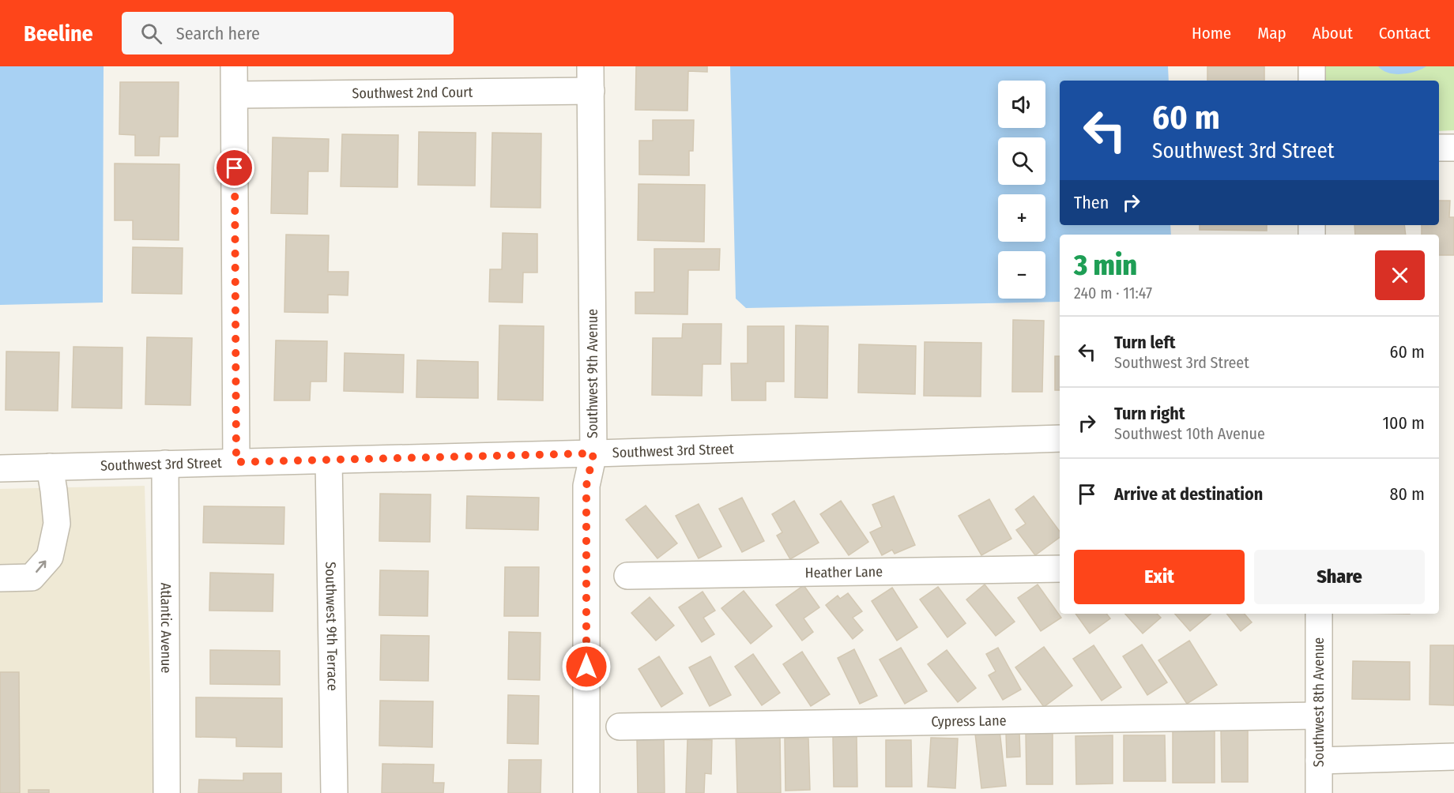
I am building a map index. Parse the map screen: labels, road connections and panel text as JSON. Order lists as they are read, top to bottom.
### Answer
{
  "streets": {
    "street": [
      "Southwest 2nd Court",
      "Southwest 9th Avenue",
      "Southwest 3rd Street",
      "Heather Lane",
      "Southwest 9th Terrace",
      "Atlantic Avenue",
      "Southwest 8th Avenue",
      "Cypress Lane"
    ]
  },
  "crossings": [
    ["Southwest 2nd Court", "Southwest 9th Avenue"],
    ["Southwest 9th Avenue", "Southwest 3rd Street"],
    ["Southwest 3rd Street", "Southwest 9th Terrace"],
    ["Southwest 3rd Street", "Atlantic Avenue"],
    ["Southwest 8th Avenue", "Cypress Lane"]
  ],
  "page": {
    "header": "Beeline",
    "search": "Search here",
    "nav": [
      "Home",
      "Map",
      "About",
      "Contact"
    ],
    "map_buttons": ["+", "−"],
    "turn": ["60 m", "Southwest 3rd Street"],
    "then": "Then",
    "heading": ["3 min", "240 m · 11:47"],
    "list": [
      {
        "name": "Turn left",
        "note": "Southwest 3rd Street",
        "value": "60 m"
      },
      {
        "name": "Turn right",
        "note": "Southwest 10th Avenue",
        "value": "100 m"
      },
      {
        "name": "Arrive at destination",
        "value": "80 m"
      }
    ],
    "buttons": ["Exit", "Share"]
  }
}
